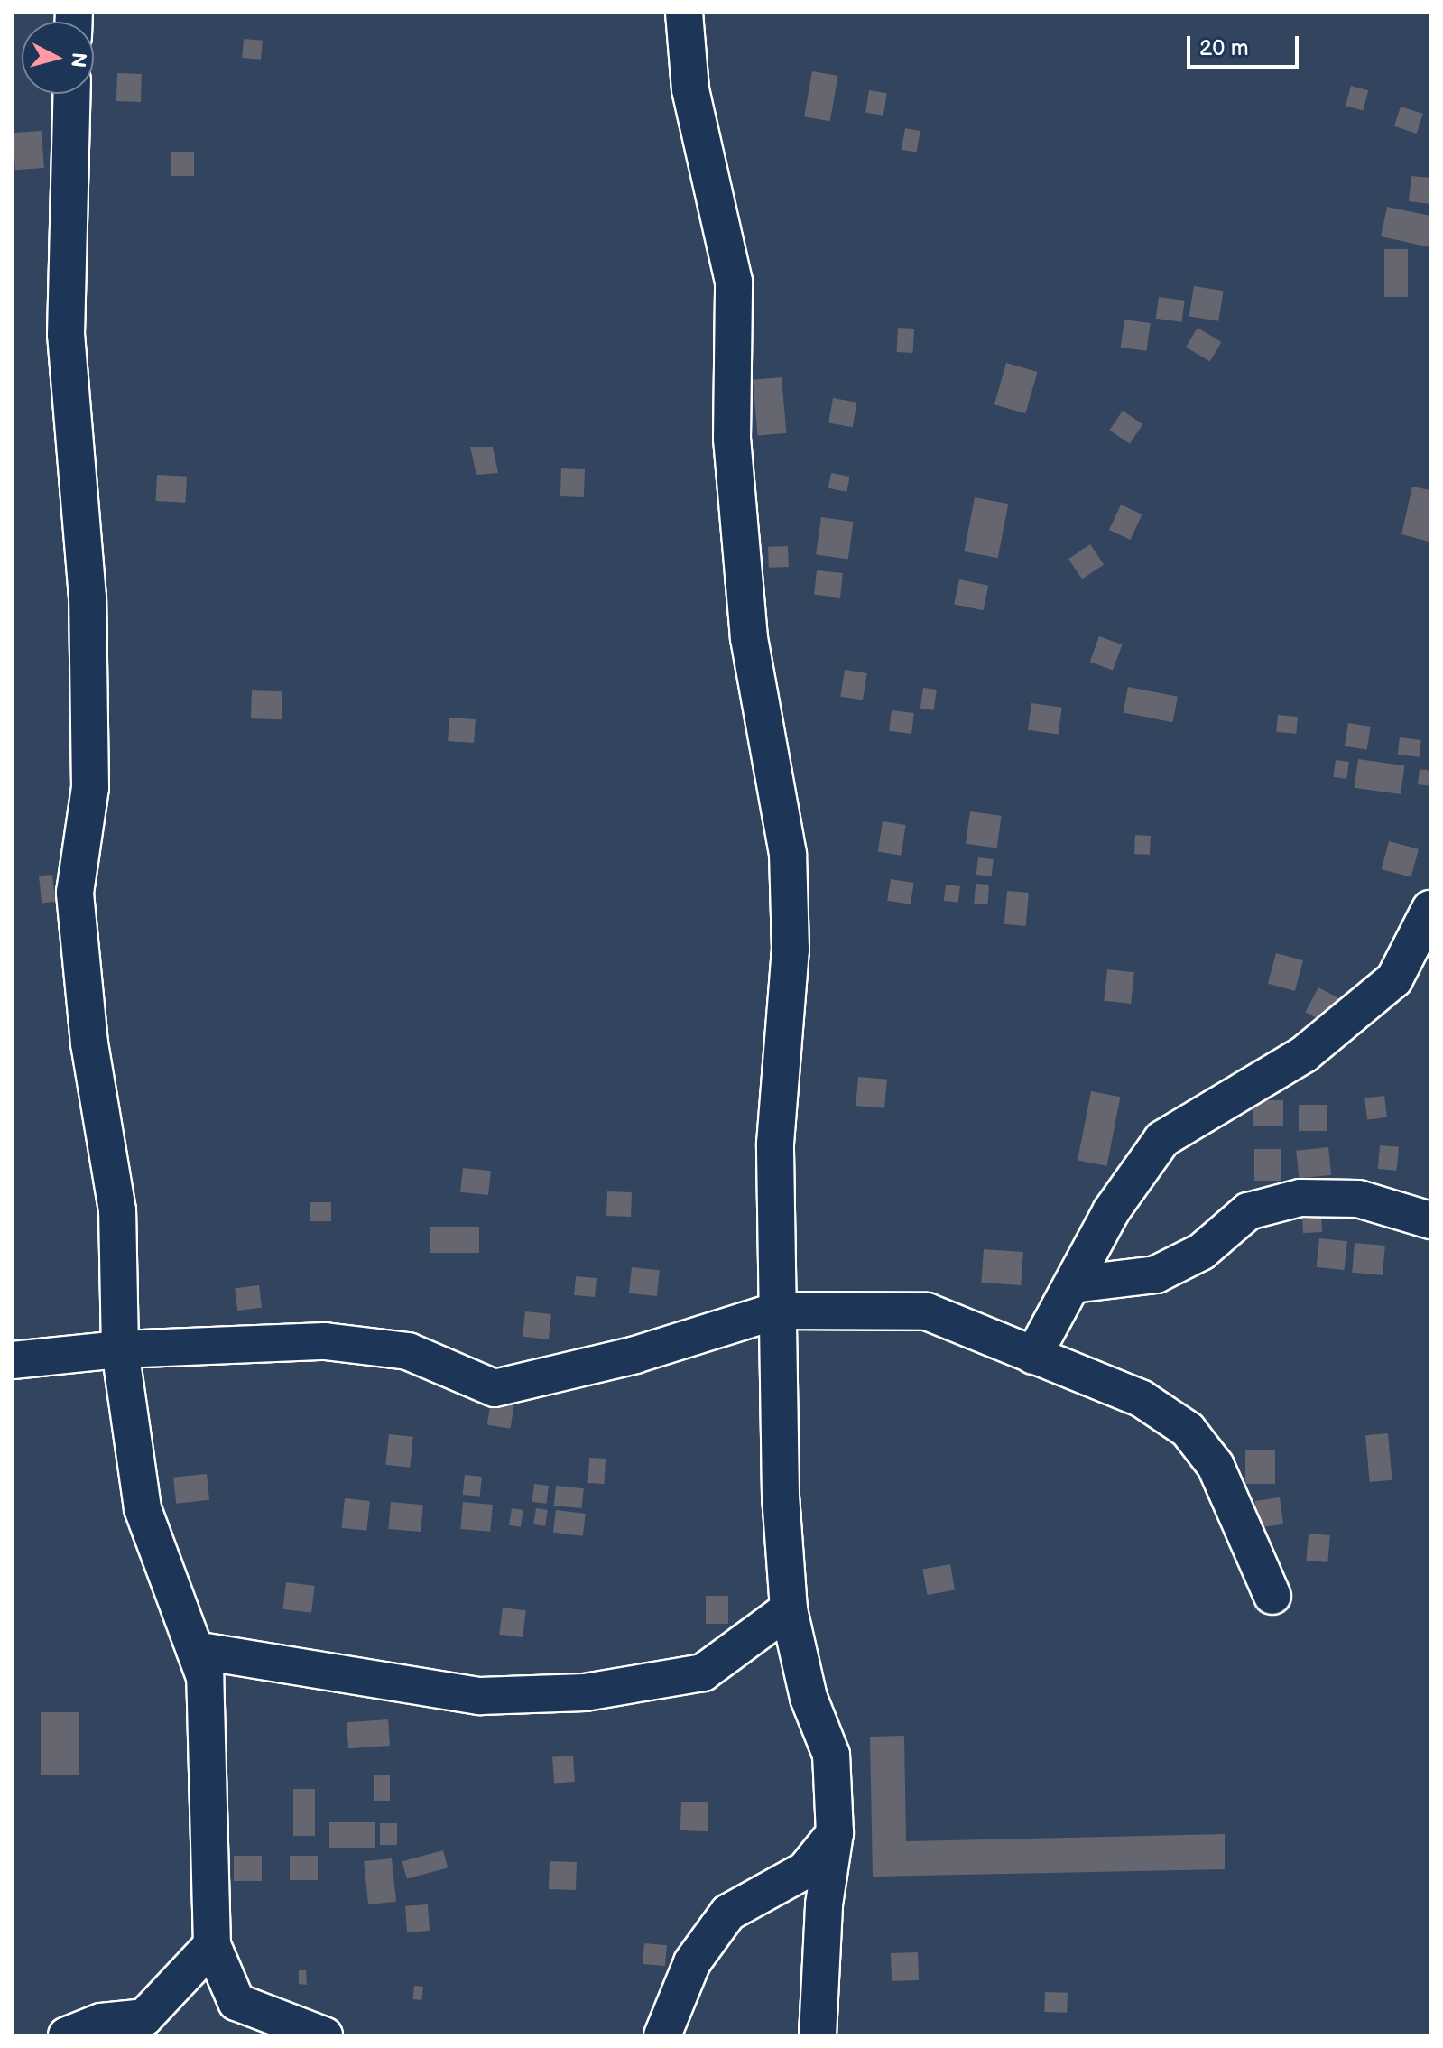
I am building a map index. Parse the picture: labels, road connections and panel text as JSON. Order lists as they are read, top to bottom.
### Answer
{
  "scale_bar": "20 m",
  "north": "right"
}
